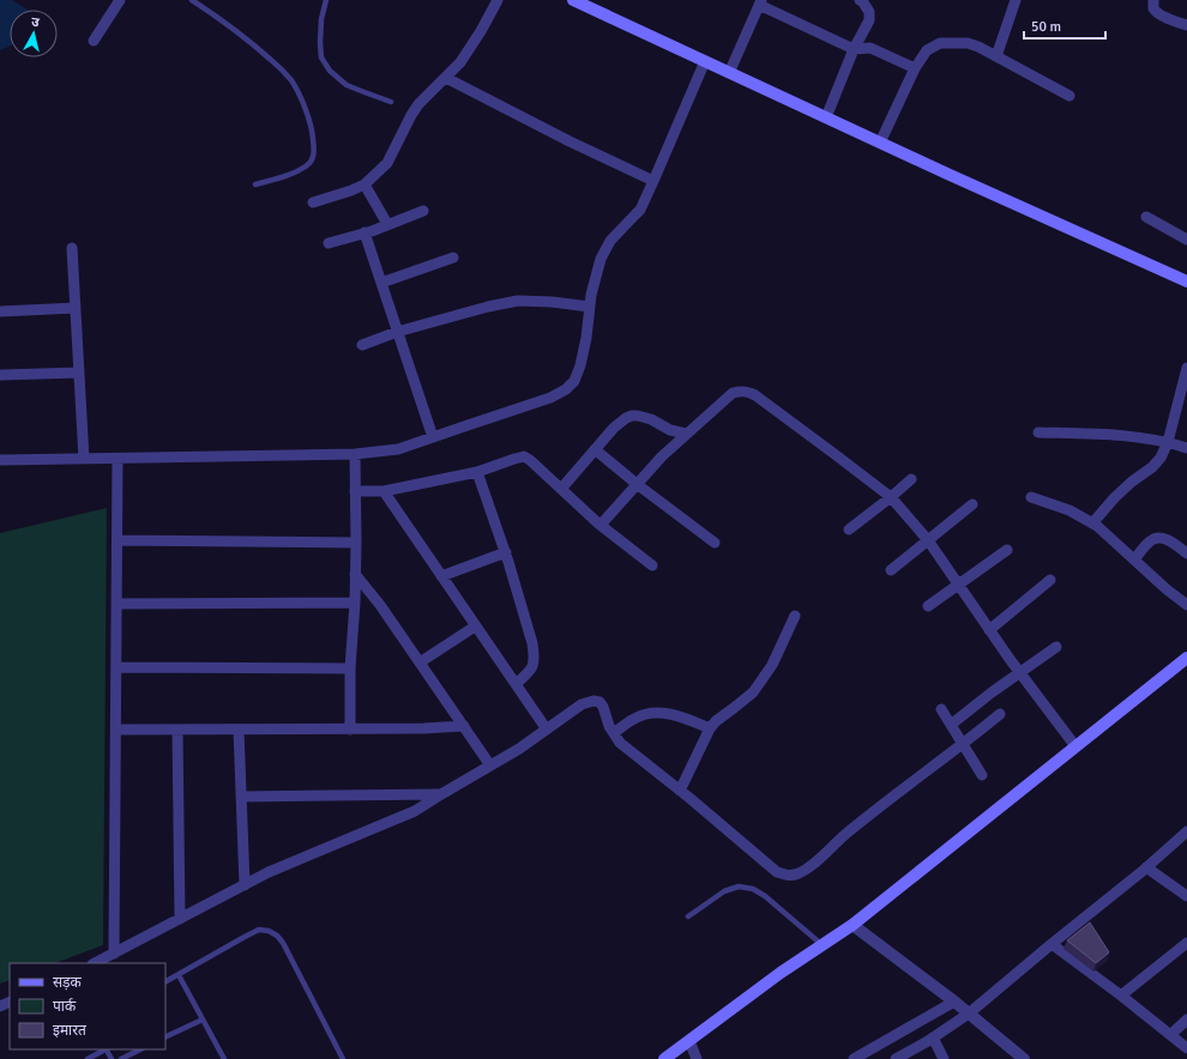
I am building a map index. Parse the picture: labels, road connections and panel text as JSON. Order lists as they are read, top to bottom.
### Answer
{
  "legend": ["सड़क", "पार्क", "इमारत"],
  "scale_bar": "50 m",
  "north": "top"
}
